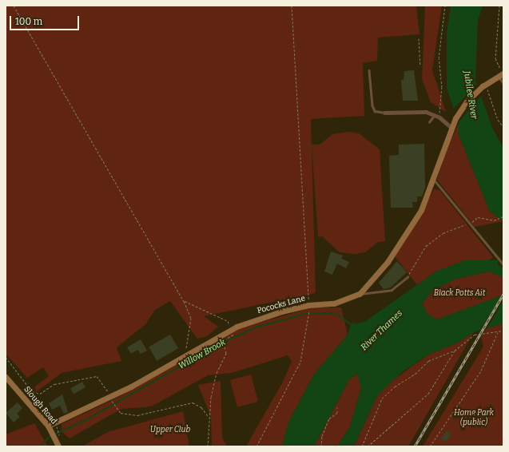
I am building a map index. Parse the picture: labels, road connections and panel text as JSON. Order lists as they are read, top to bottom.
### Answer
{
  "streets": {
    "main road": ["Pococks Lane", "Slough Road"]
  },
  "crossings": [
    ["Pococks Lane", "Slough Road"]
  ],
  "water": ["Jubilee River", "River Thames", "Willow Brook"],
  "parks": ["Black Potts Ait", "Home Park (public)", "Upper Club"],
  "scale_bar": "100 m"
}
